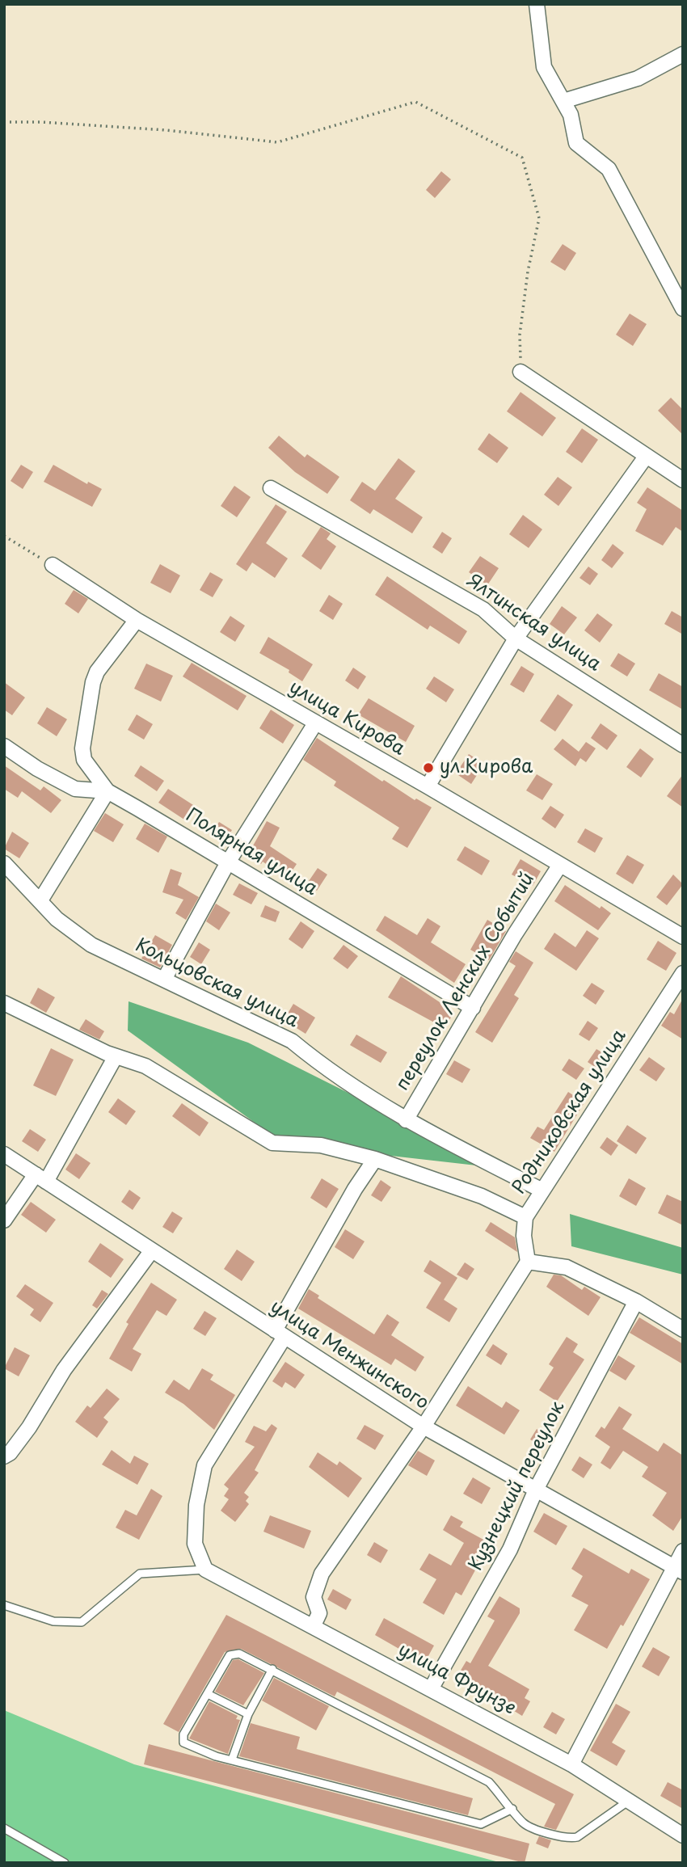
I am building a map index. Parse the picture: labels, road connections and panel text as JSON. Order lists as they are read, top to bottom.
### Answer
{
  "streets": {
    "street": [
      "Ялтинская улица",
      "улица Кирова",
      "Полярная улица",
      "переулок Ленских Событий",
      "Кольцовская улица",
      "Родниковская улица",
      "улица Менжинского",
      "Кузнецкий переулок",
      "улица Фрунзе"
    ]
  },
  "crossings": [
    ["улица Кирова", "переулок Ленских Событий"],
    ["Полярная улица", "переулок Ленских Событий"],
    ["переулок Ленских Событий", "Кольцовская улица"],
    ["Кольцовская улица", "Родниковская улица"],
    ["улица Менжинского", "Кузнецкий переулок"],
    ["Кузнецкий переулок", "улица Фрунзе"]
  ],
  "places": ["ул.Кирова"]
}
